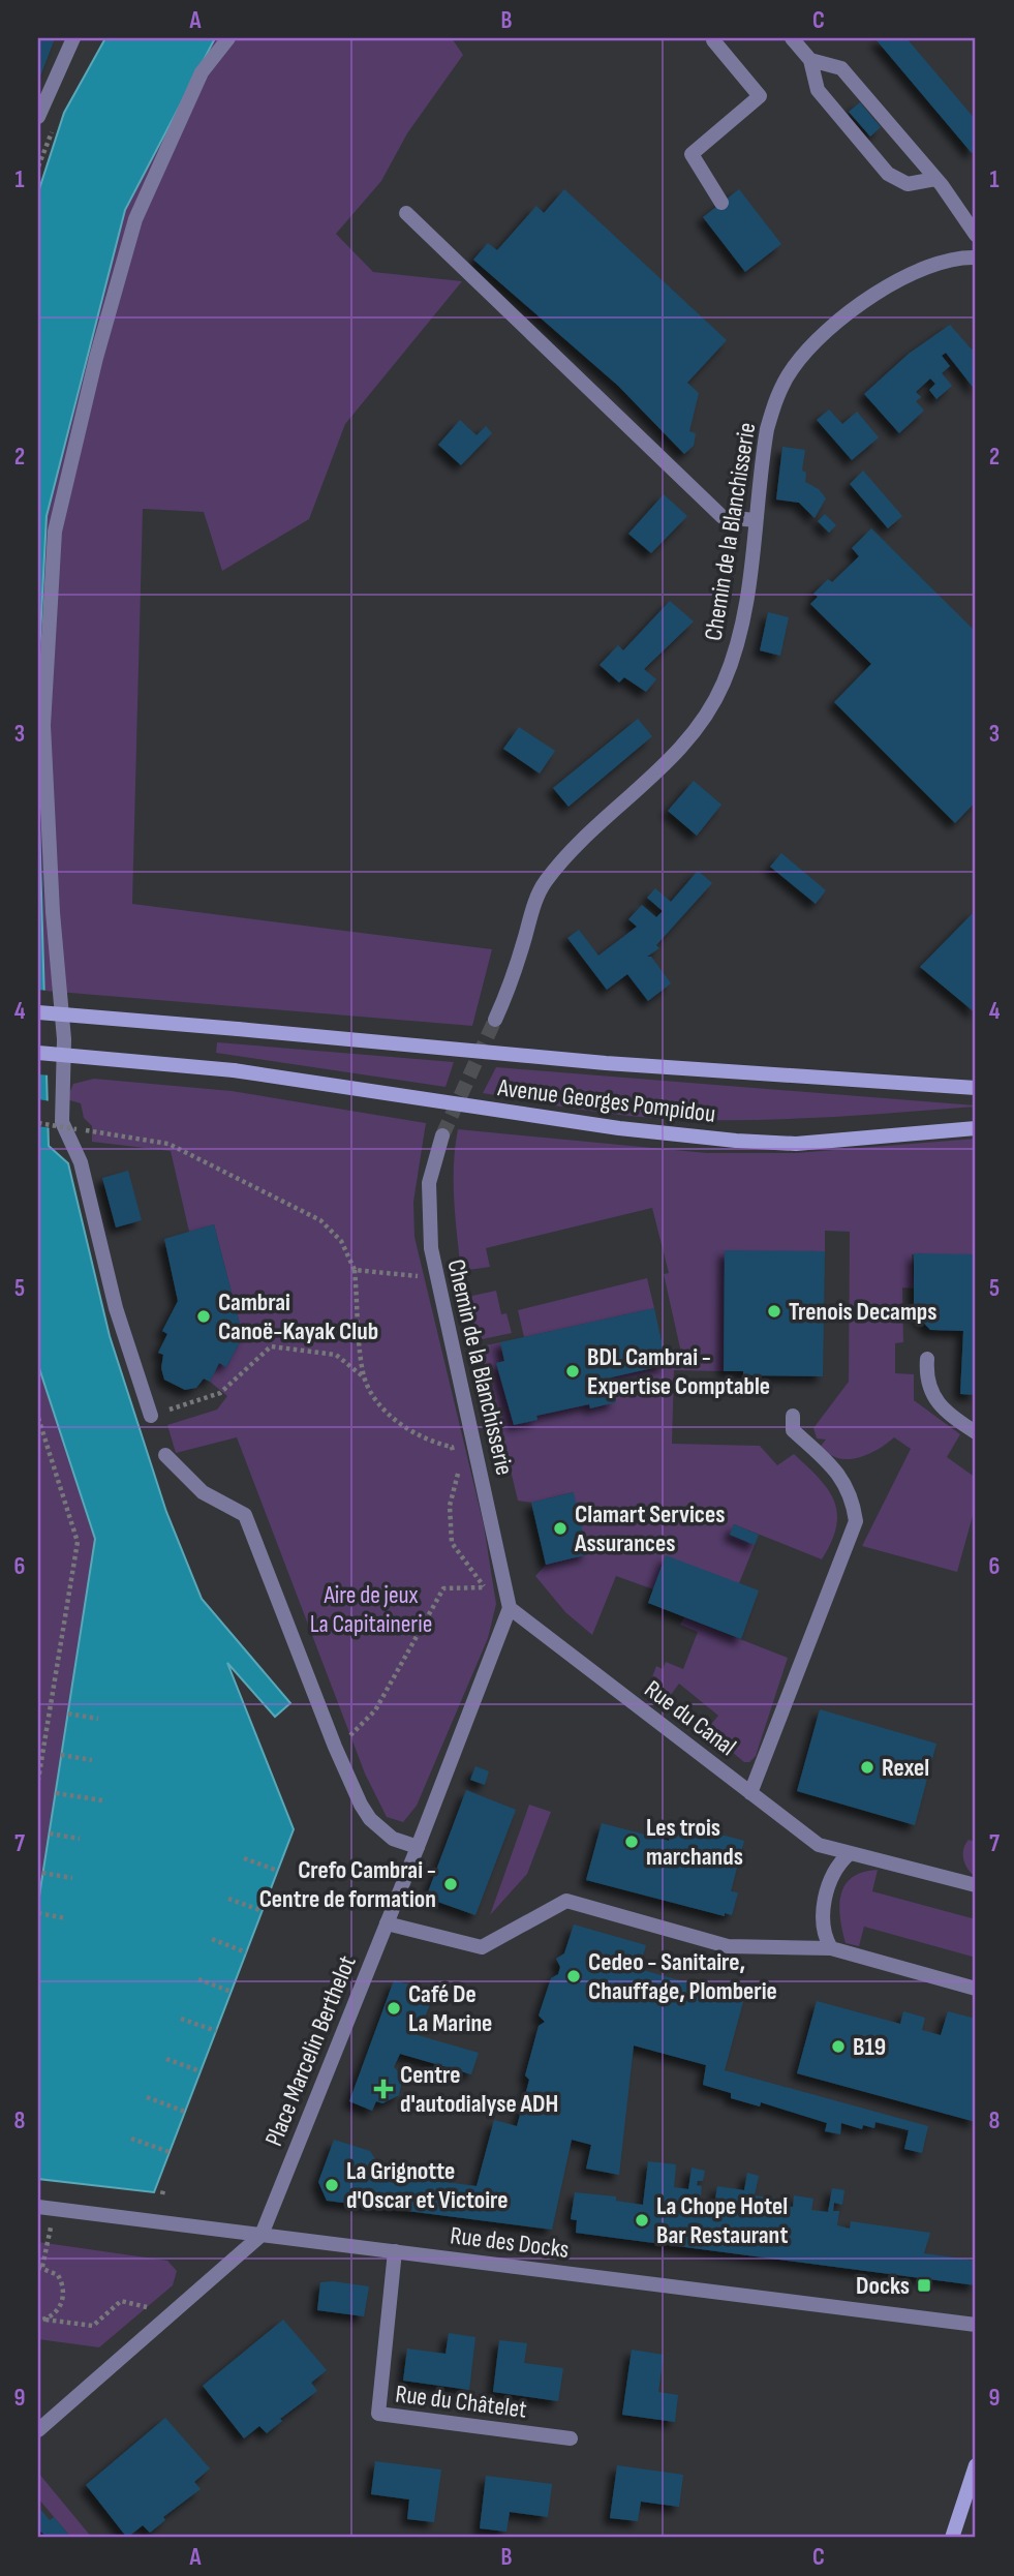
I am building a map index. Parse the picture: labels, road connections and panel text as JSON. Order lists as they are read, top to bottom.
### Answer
{
  "streets": {
    "main road": ["Avenue Georges Pompidou"],
    "street": [
      "Chemin de la Blanchisserie",
      "Rue du Canal",
      "Place Marcelin Berthelot",
      "Rue des Docks",
      "Rue du Châtelet"
    ]
  },
  "crossings": [
    ["Chemin de la Blanchisserie", "Rue du Canal"],
    ["Chemin de la Blanchisserie", "Place Marcelin Berthelot"],
    ["Rue du Canal", "Place Marcelin Berthelot"],
    ["Place Marcelin Berthelot", "Rue des Docks"],
    ["Rue des Docks", "Rue du Châtelet"]
  ],
  "parks": ["Aire de jeux La Capitainerie"],
  "places": {
    "other": [
      "Trenois Decamps",
      "Cambrai Canoë-Kayak Club",
      "BDL Cambrai - Expertise Comptable",
      "Clamart Services Assurances",
      "Rexel",
      "Les trois marchands",
      "Crefo Cambrai - Centre de formation",
      "Cedeo - Sanitaire, Chauffage, Plomberie",
      "Café De La Marine",
      "B19",
      "La Grignotte d'Oscar et Victoire",
      "La Chope Hotel Bar Restaurant"
    ],
    "health": ["Centre d'autodialyse ADH"],
    "transit": ["Docks"]
  },
  "grid": {
    "columns": ["A", "B", "C"],
    "rows": [
      "1",
      "2",
      "3",
      "4",
      "5",
      "6",
      "7",
      "8",
      "9"
    ]
  }
}
